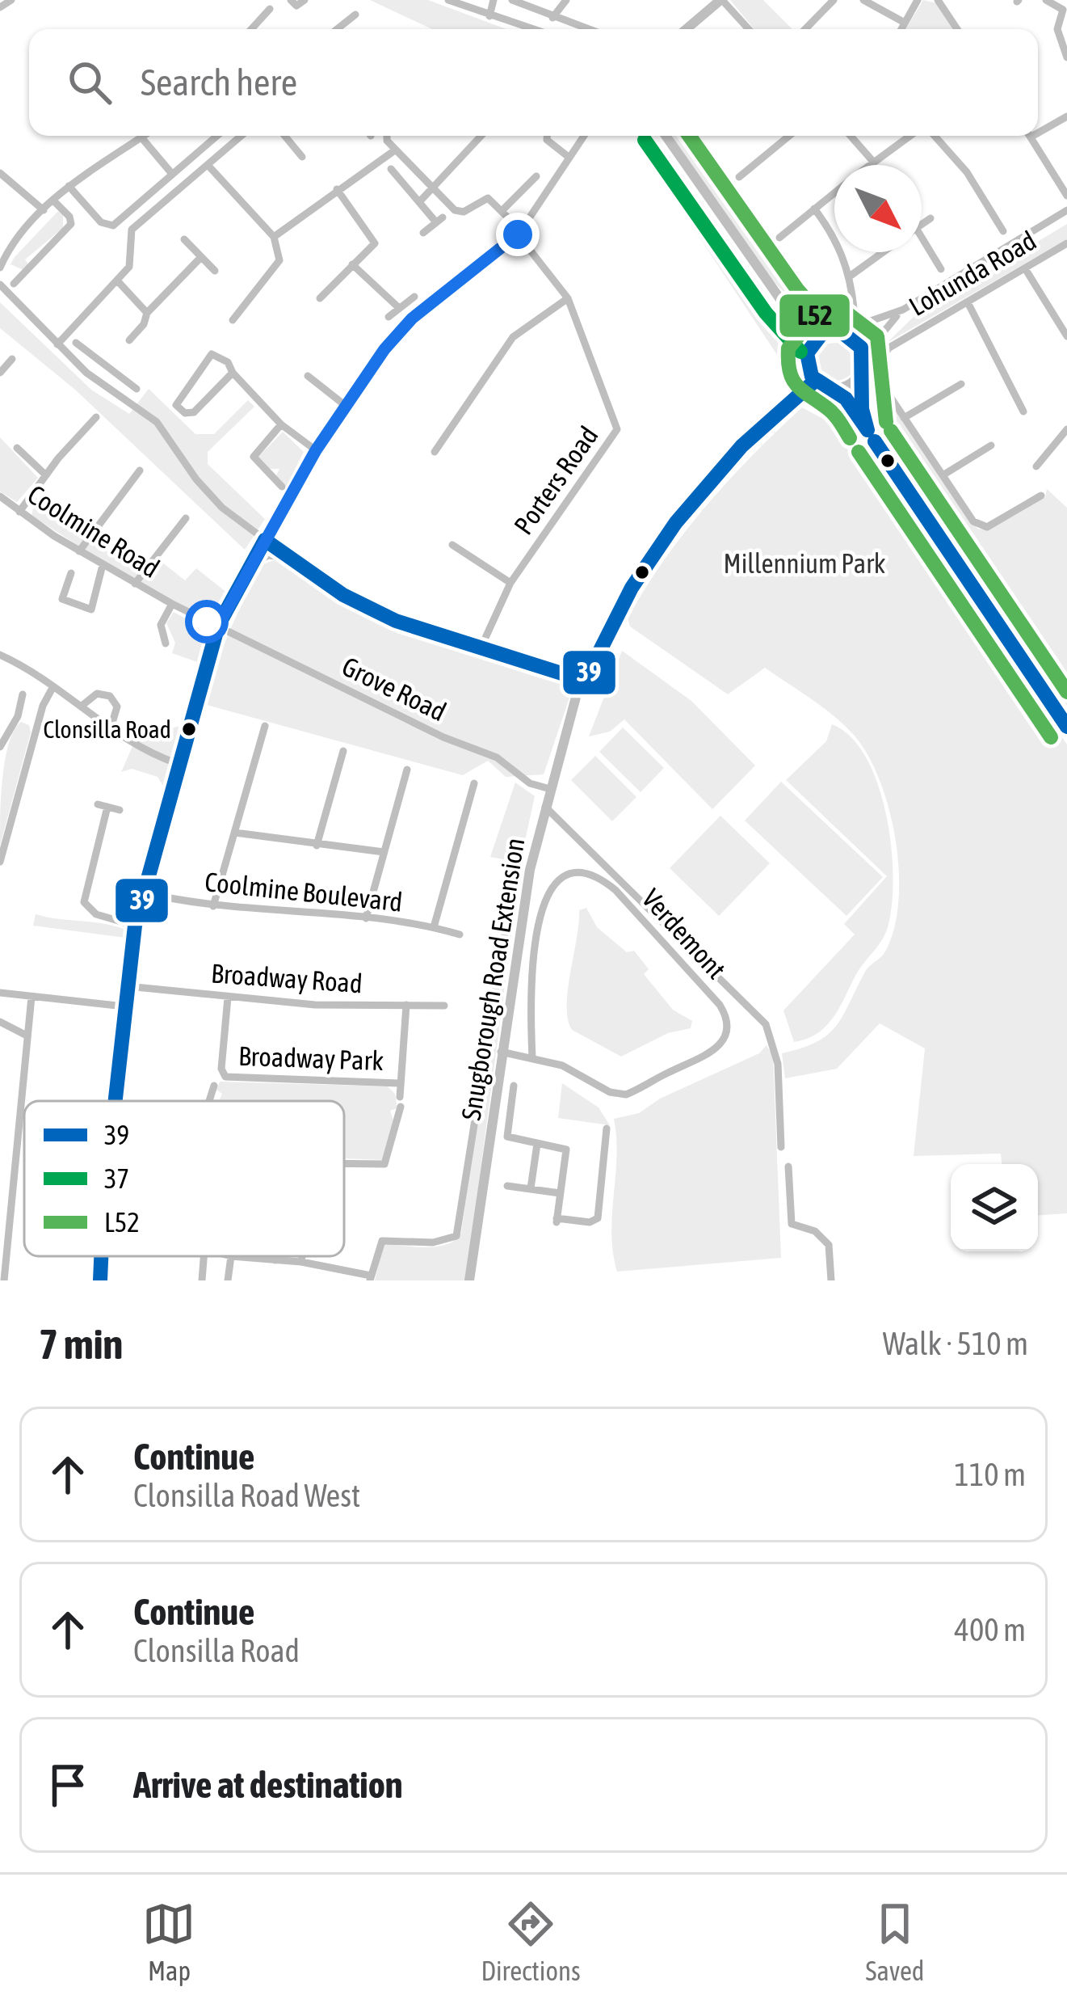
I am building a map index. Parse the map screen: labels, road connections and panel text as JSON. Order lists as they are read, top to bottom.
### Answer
{
  "streets": {
    "main road": ["Snugborough Road Extension"],
    "street": [
      "Lohunda Road",
      "Porters Road",
      "Coolmine Road",
      "Grove Road",
      "Coolmine Boulevard",
      "Verdemont",
      "Broadway Road",
      "Broadway Park"
    ]
  },
  "crossings": [
    ["Coolmine Road", "Grove Road"],
    ["Grove Road", "Snugborough Road Extension"],
    ["Verdemont", "Snugborough Road Extension"],
    ["Broadway Road", "Broadway Park"]
  ],
  "parks": ["Millennium Park"],
  "places": ["Clonsilla Road"],
  "lines": ["transit line L52", "transit line 37", "transit line 39"],
  "legend": ["39", "37", "L52"],
  "north": "bottom right",
  "page": {
    "search": "Search here",
    "heading": ["7 min", "Walk · 510 m"],
    "list": [
      ["Continue", "Clonsilla Road West", "110 m"],
      ["Continue", "Clonsilla Road", "400 m"],
      "Arrive at destination"
    ],
    "nav": ["Map", "Directions", "Saved"]
  }
}
